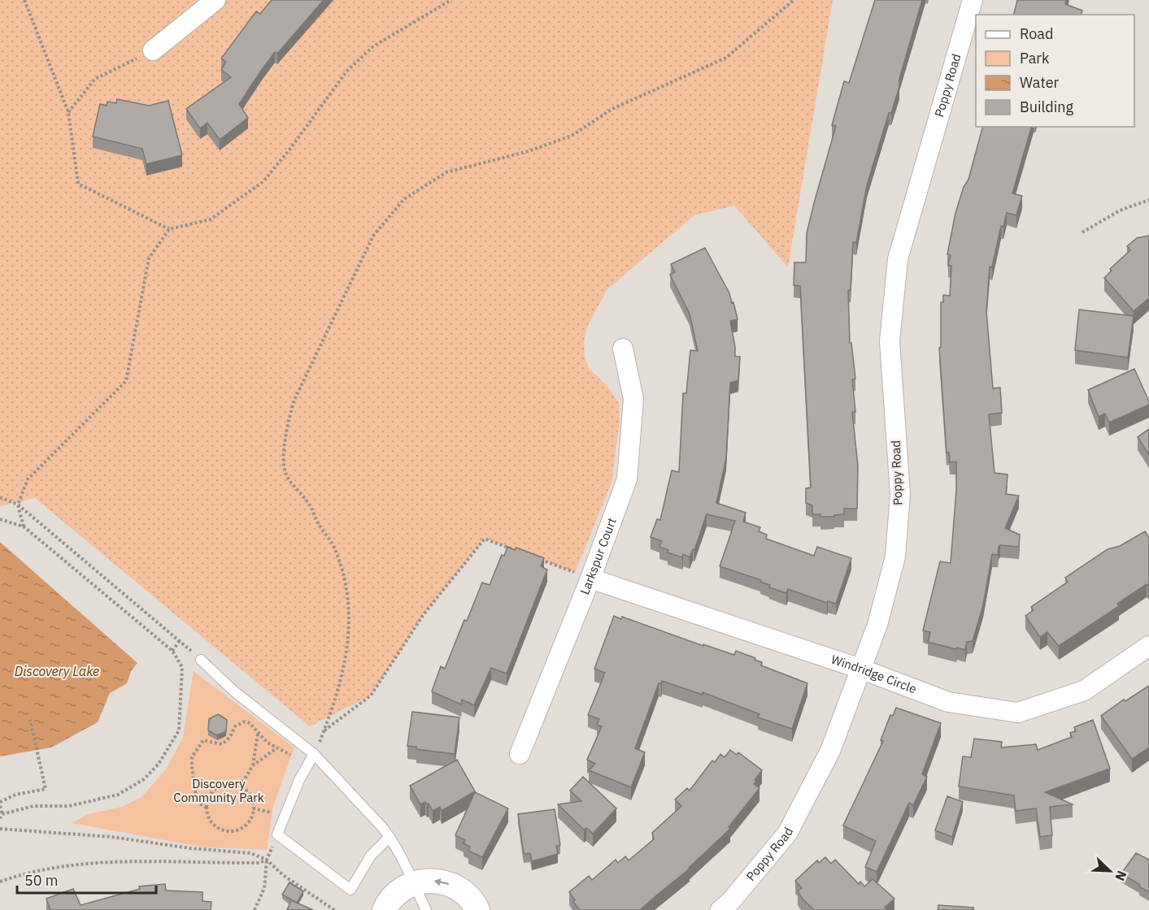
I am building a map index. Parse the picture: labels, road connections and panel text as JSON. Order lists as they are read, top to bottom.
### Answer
{
  "streets": {
    "street": ["Poppy Road", "Larkspur Court", "Windridge Circle"]
  },
  "crossings": [
    ["Poppy Road", "Windridge Circle"],
    ["Larkspur Court", "Windridge Circle"]
  ],
  "water": ["Discovery Lake"],
  "parks": ["Discovery Community Park"],
  "legend": [
    "Road",
    "Park",
    "Water",
    "Building"
  ],
  "scale_bar": "50 m",
  "north": "bottom right"
}
